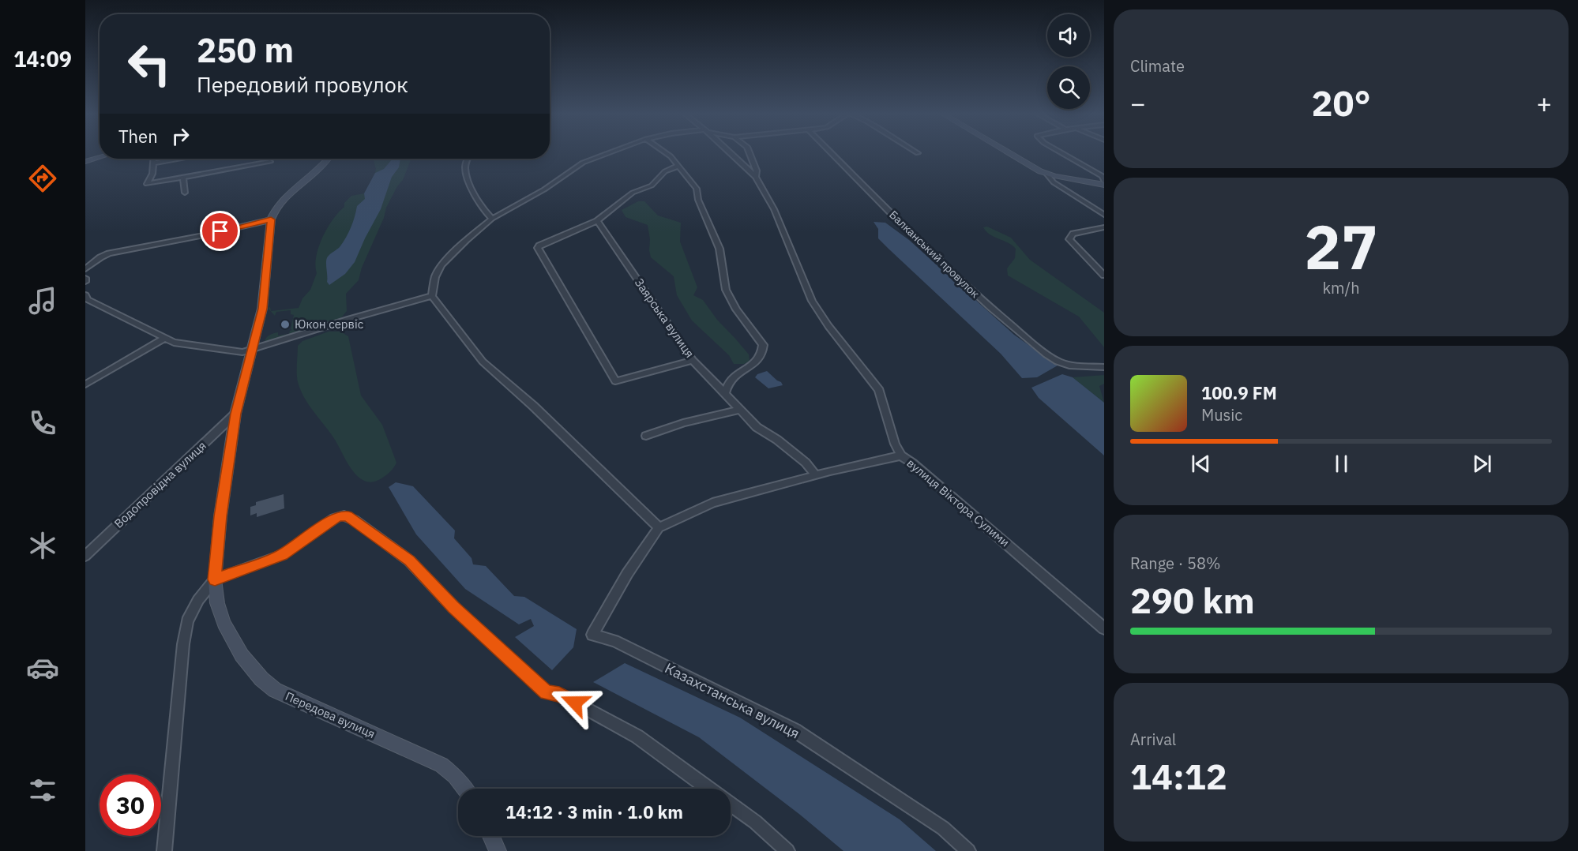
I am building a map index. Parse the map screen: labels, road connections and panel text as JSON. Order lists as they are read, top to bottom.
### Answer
{
  "streets": {
    "street": [
      "Балканський провулок",
      "Заярська вулиця",
      "Водопровідна вулиця",
      "вулиця Віктора Сулими",
      "Казахстанська вулиця",
      "Передова вулиця"
    ]
  },
  "crossings": [
    ["Водопровідна вулиця", "Передова вулиця"]
  ],
  "places": ["Юкон сервіс"],
  "page": {
    "tabs": "14:09",
    "tile": [
      "Climate",
      ["27", "km/h"],
      ["Range · 58%", "290 km"],
      ["Arrival", "14:12"]
    ],
    "turn": ["250 m", "Передовий провулок"],
    "heat": ["−", "20°", "+"],
    "then": "Then",
    "song": ["100.9 FM", "Music"],
    "limit": "30",
    "trip": "14:12 · 3 min · 1.0 km"
  }
}
